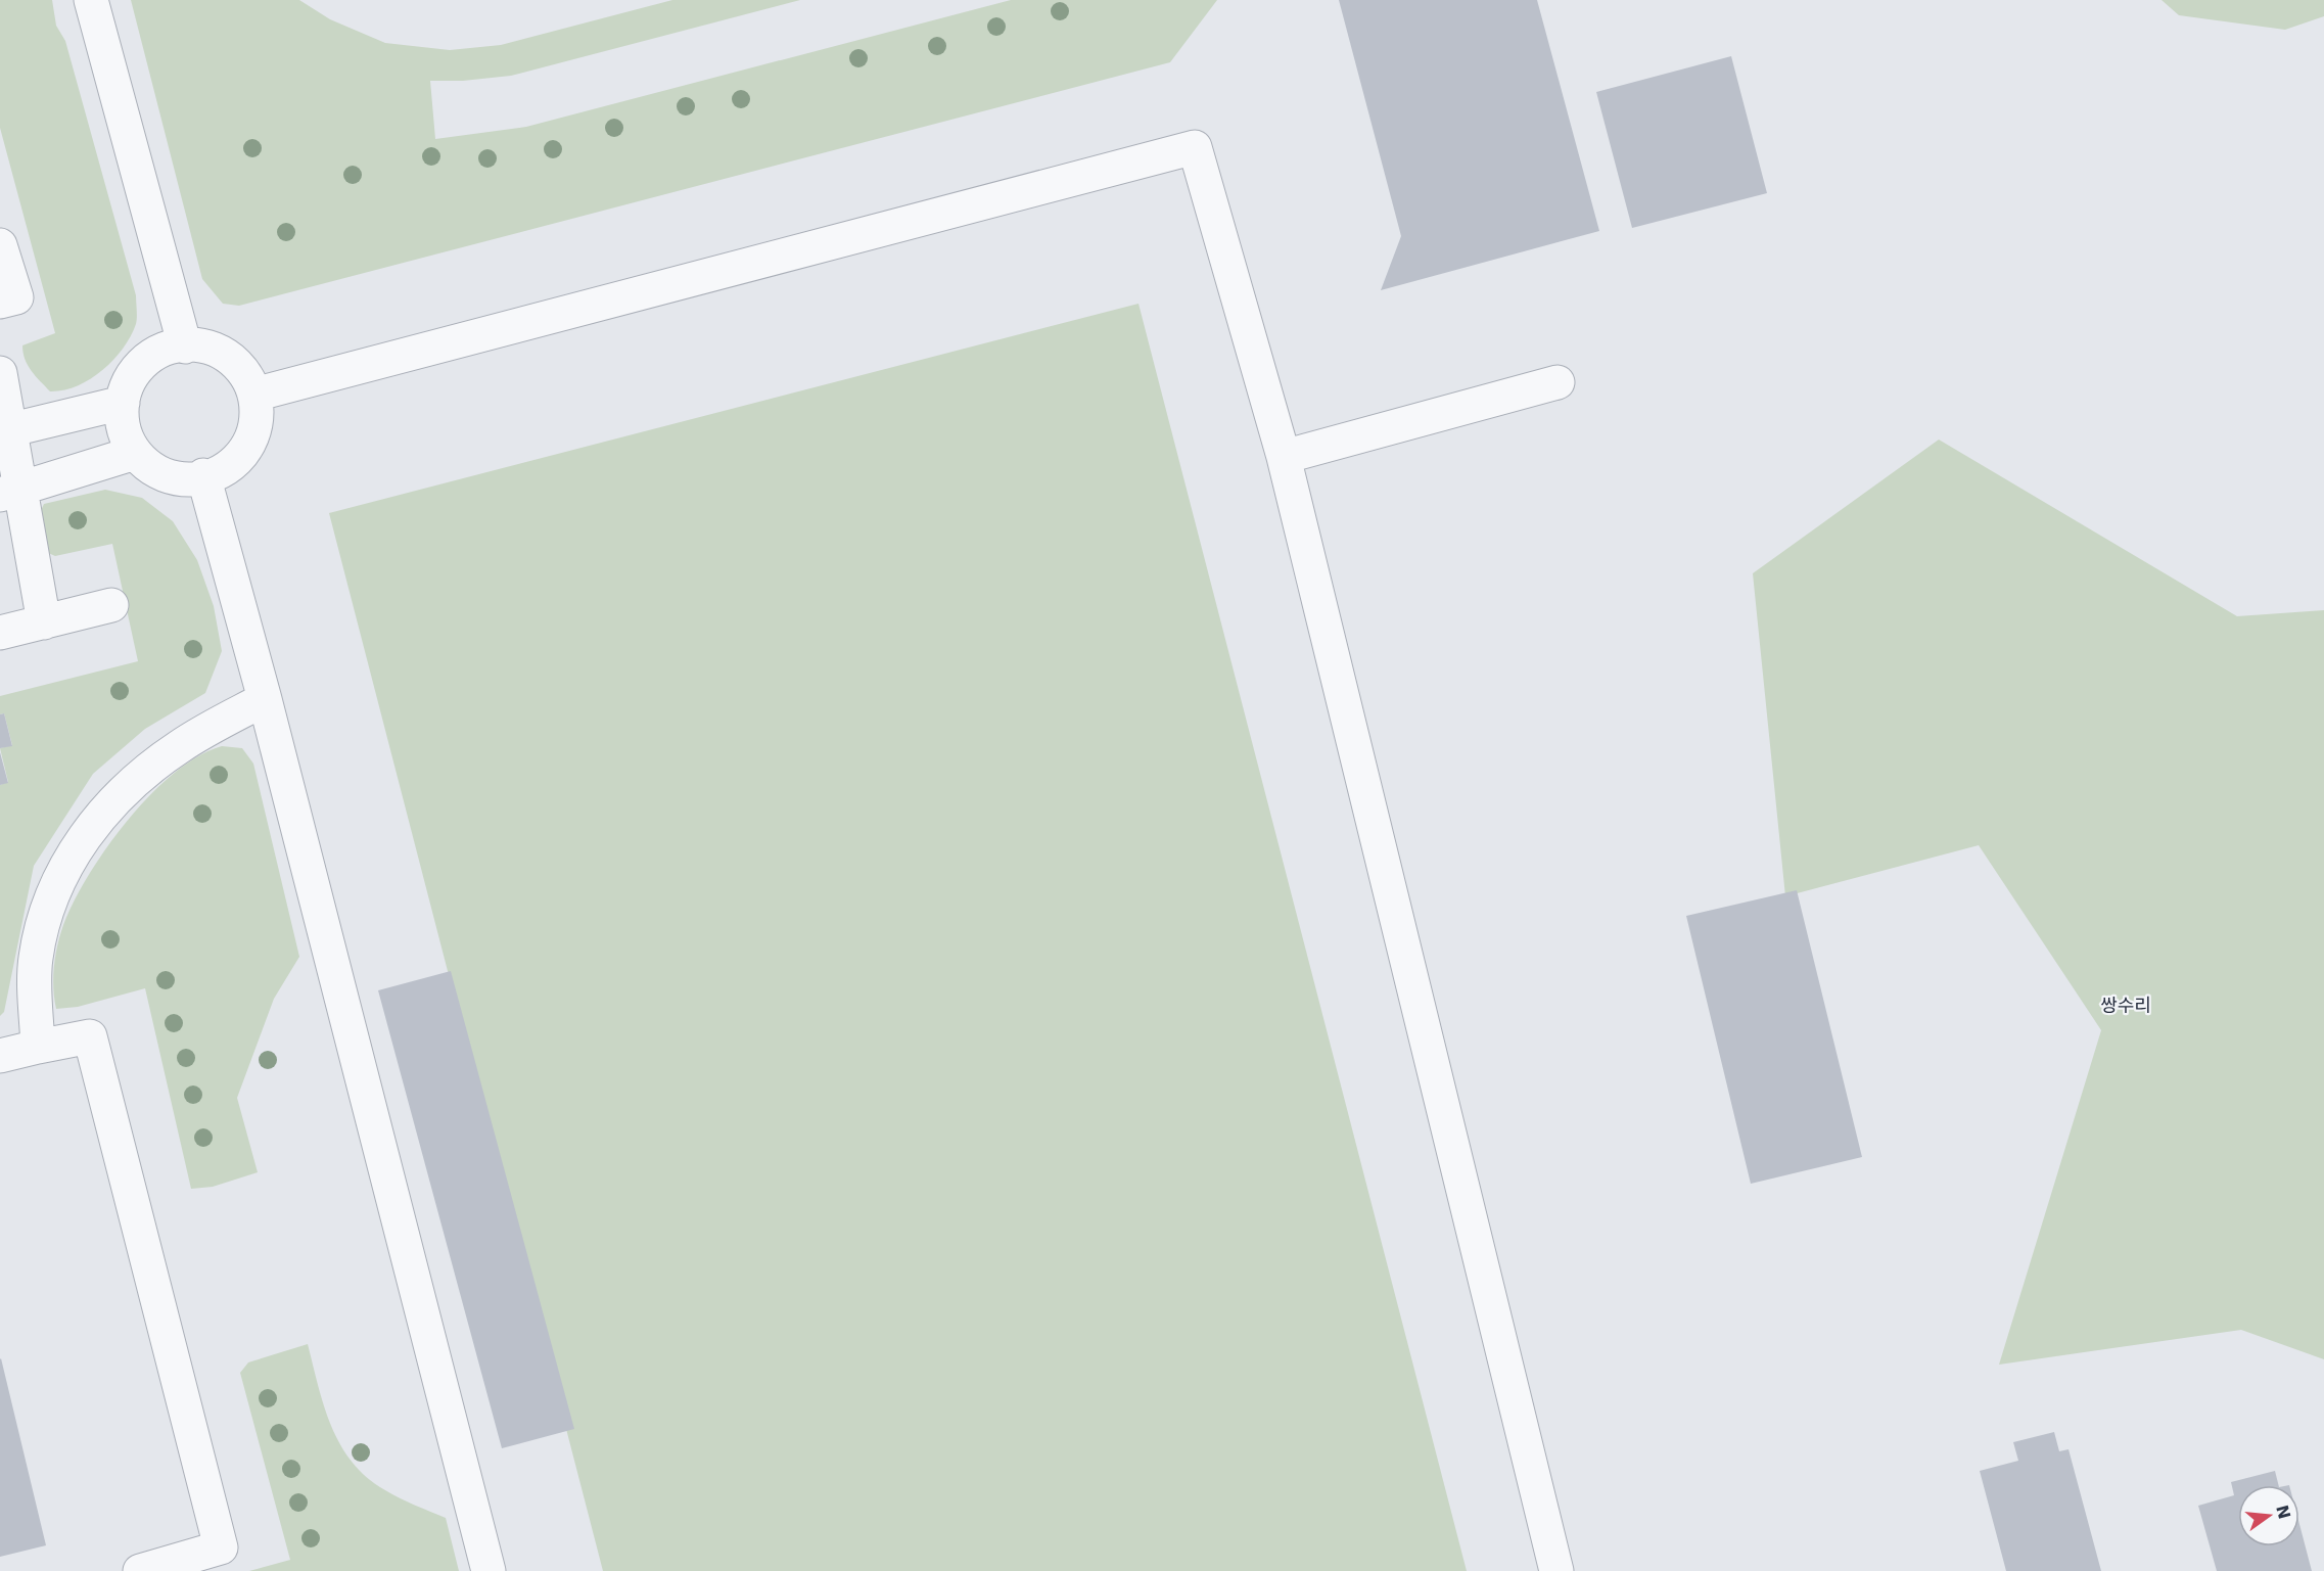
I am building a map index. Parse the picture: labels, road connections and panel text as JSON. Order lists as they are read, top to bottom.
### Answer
{
  "districts": ["쌍수리"],
  "north": "right"
}
